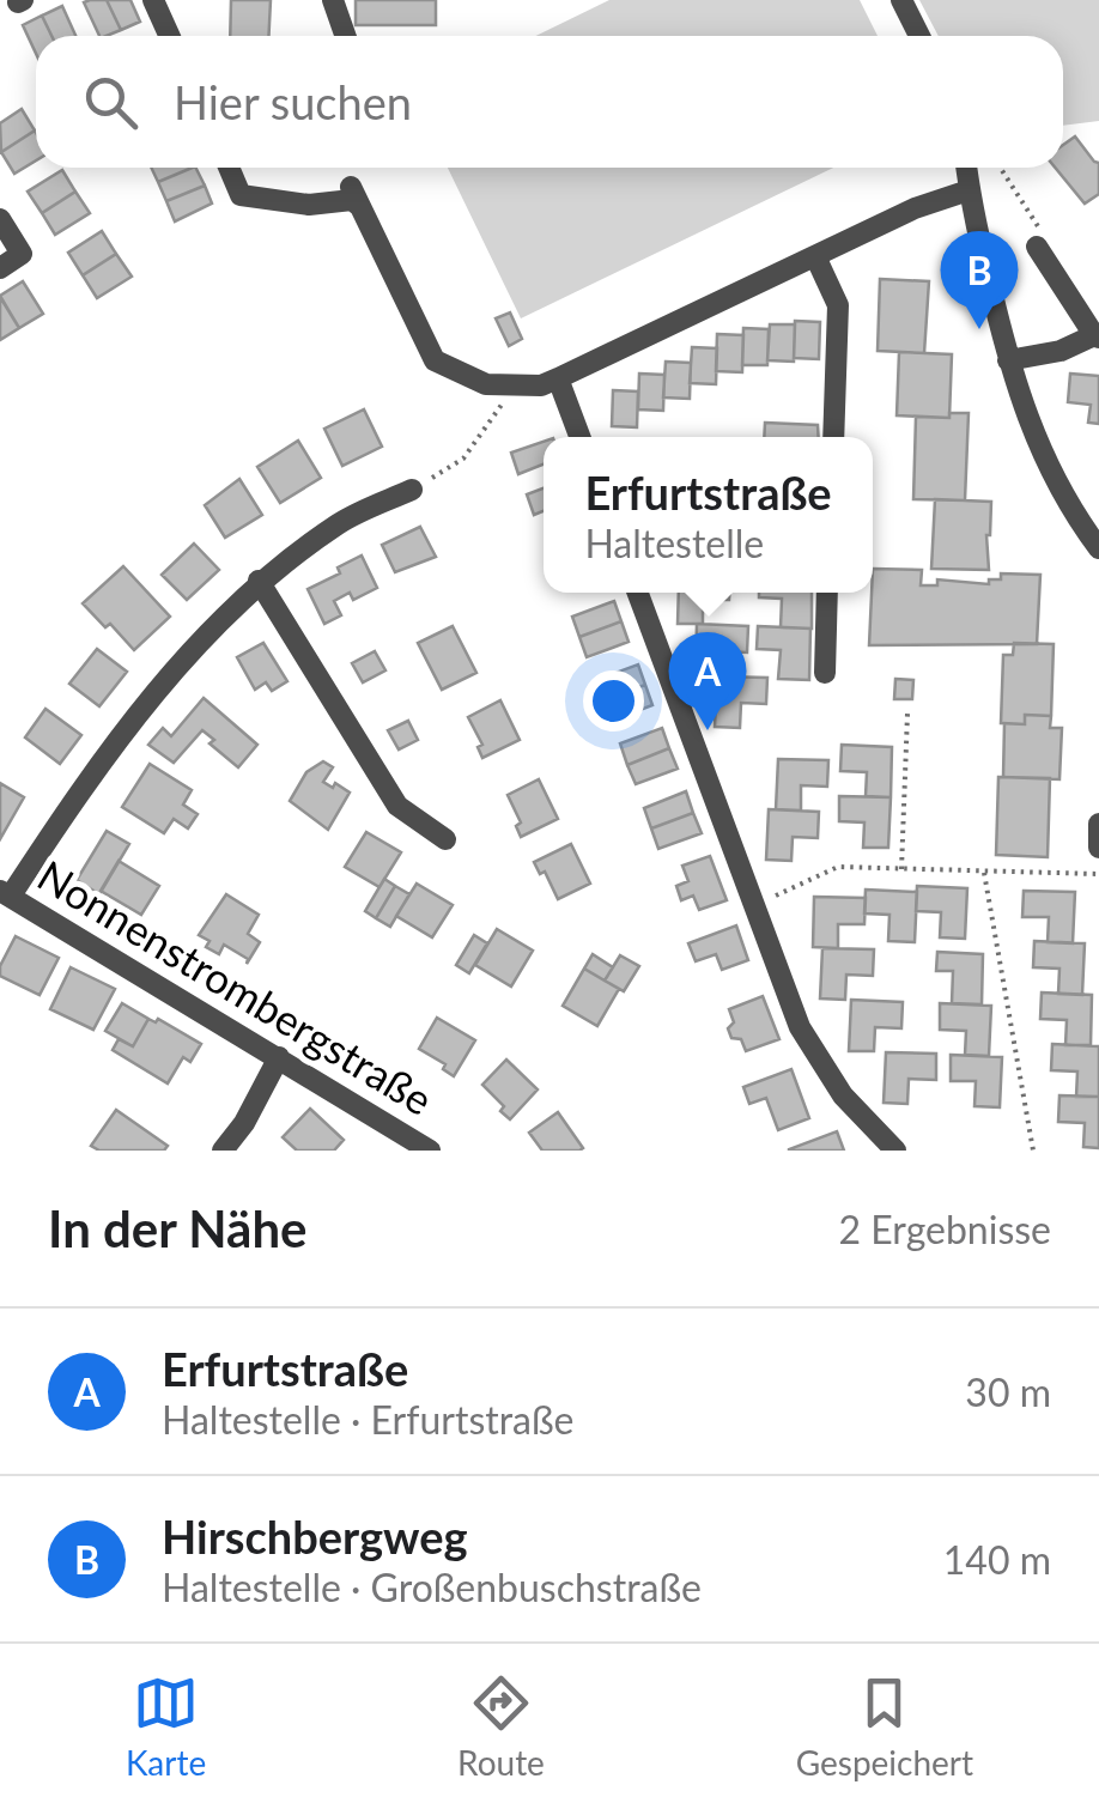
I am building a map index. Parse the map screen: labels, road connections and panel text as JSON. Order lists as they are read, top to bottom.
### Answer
{
  "streets": {
    "street": ["Nonnenstrombergstraße"]
  },
  "page": {
    "search": "Hier suchen",
    "pins": ["B", "A"],
    "popup": ["Erfurtstraße", "Haltestelle"],
    "heading": ["In der Nähe", "2 Ergebnisse"],
    "list": [
      {
        "mark": "A",
        "name": "Erfurtstraße",
        "note": "Haltestelle · Erfurtstraße",
        "value": "30 m"
      },
      {
        "mark": "B",
        "name": "Hirschbergweg",
        "note": "Haltestelle · Großenbuschstraße",
        "value": "140 m"
      }
    ],
    "nav": ["Karte", "Route", "Gespeichert"]
  }
}
